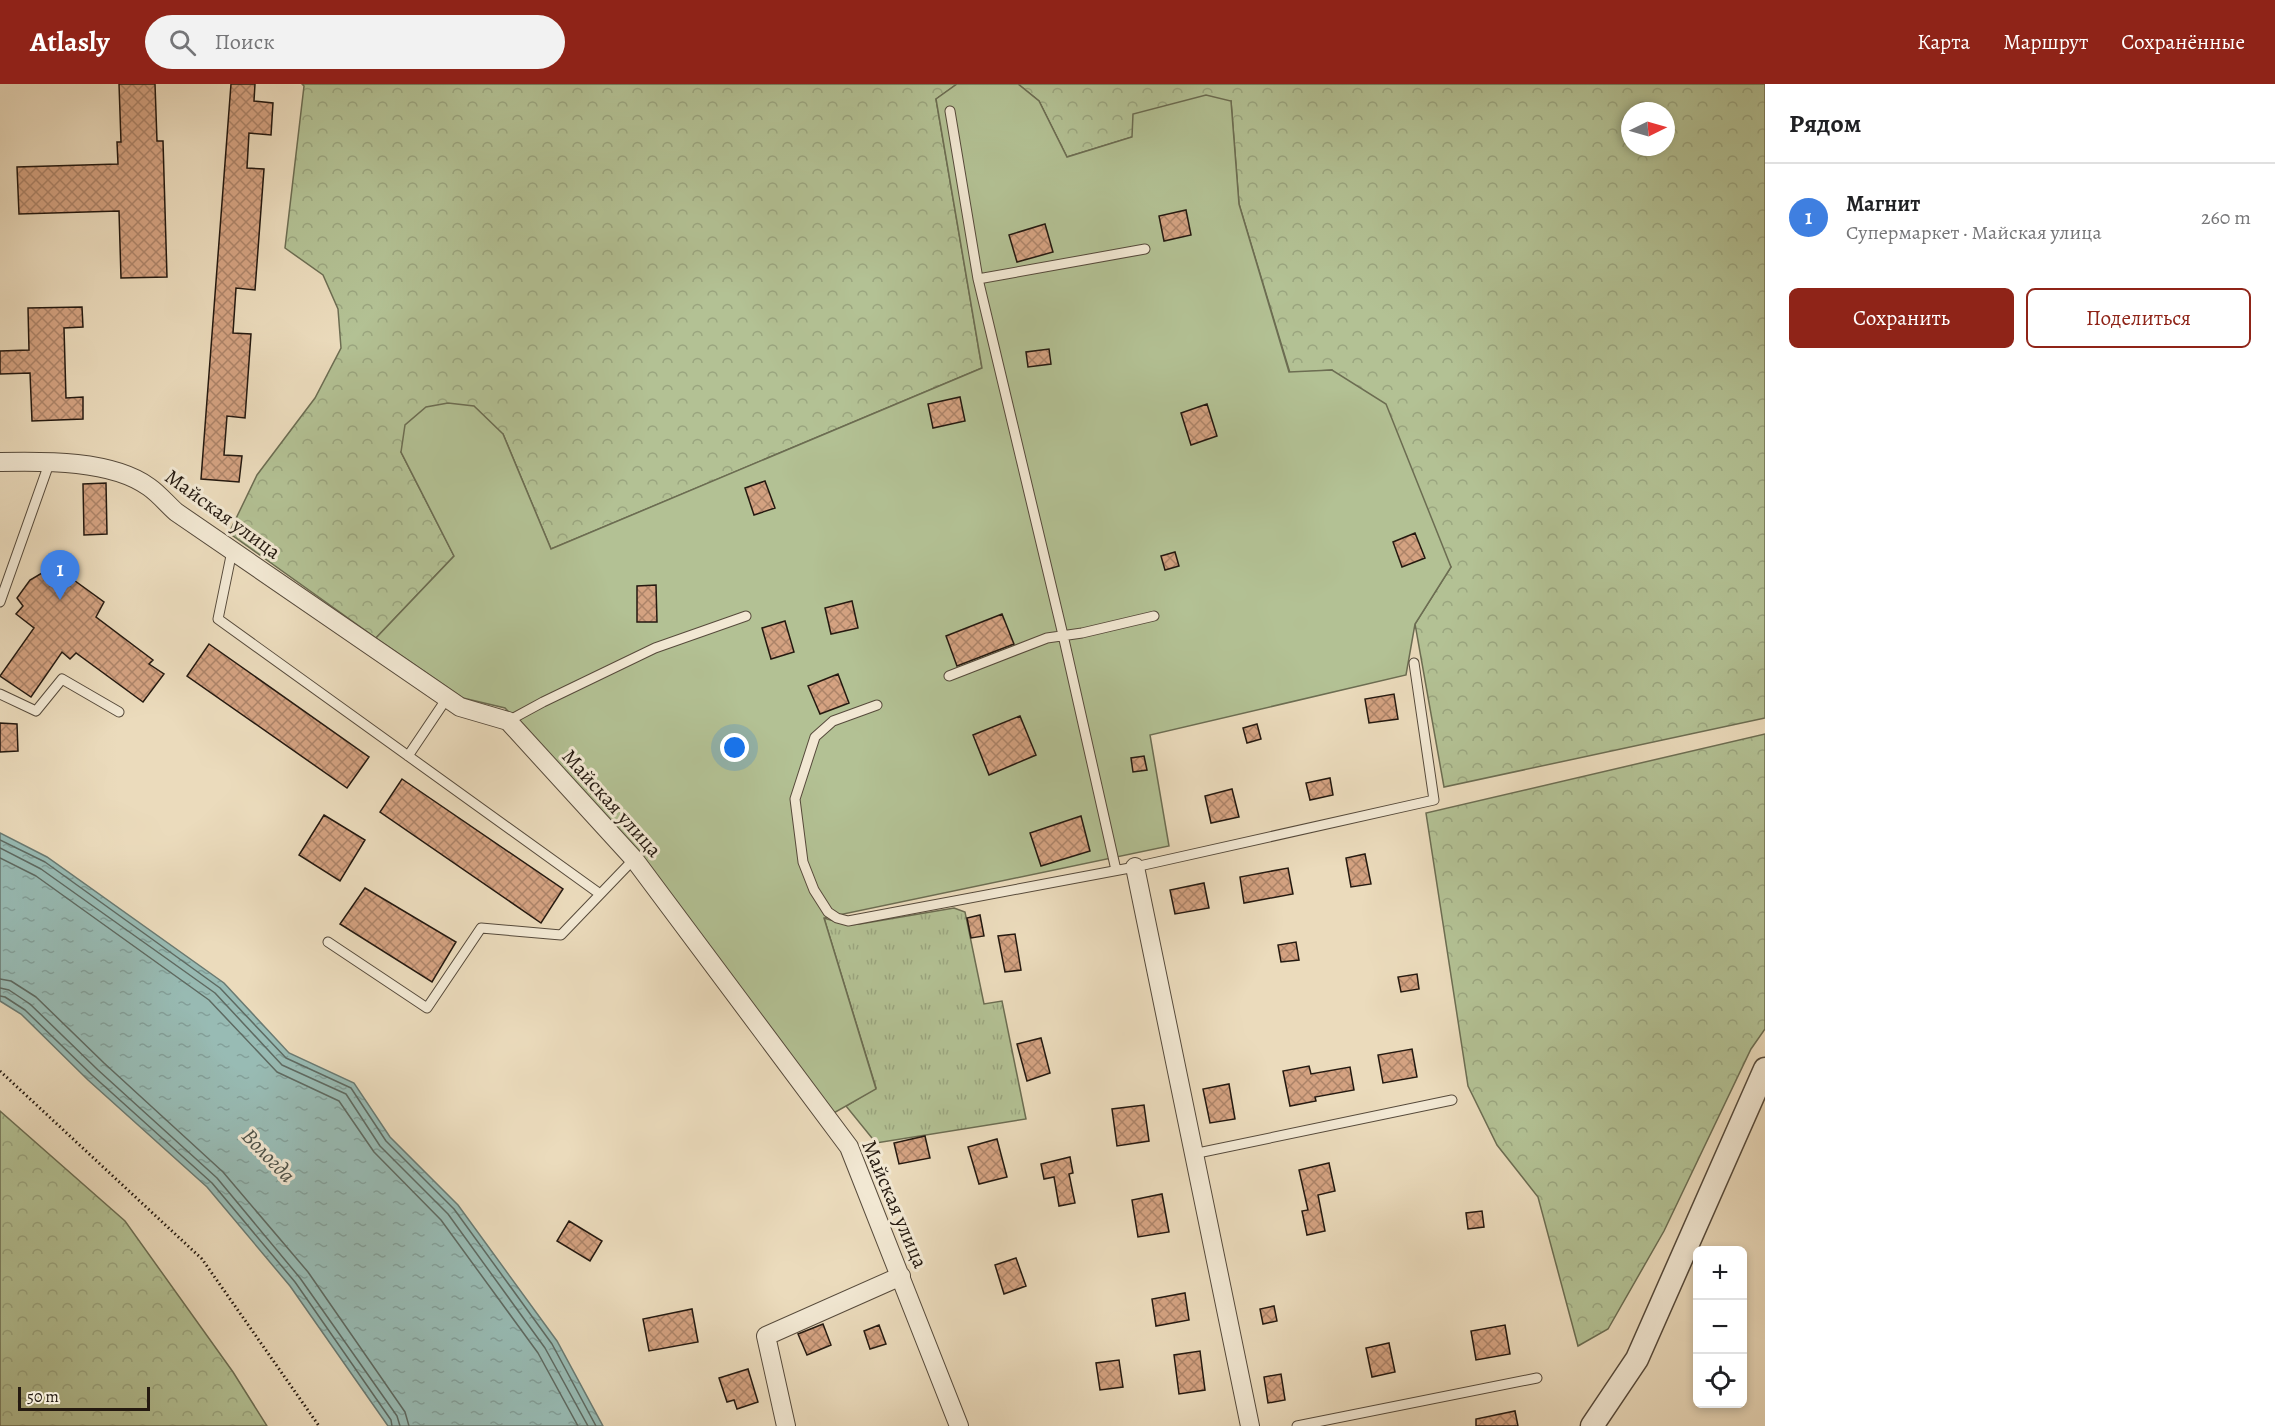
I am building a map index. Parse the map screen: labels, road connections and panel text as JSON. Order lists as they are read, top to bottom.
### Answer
{
  "streets": {
    "street": ["Майская улица"]
  },
  "water": ["Вологда"],
  "scale_bar": "50 m",
  "north": "right",
  "page": {
    "header": "Atlasly",
    "search": "Поиск",
    "nav": ["Карта", "Маршрут", "Сохранённые"],
    "heading": "Рядом",
    "list": [
      {
        "mark": "1",
        "name": "Магнит",
        "note": "Супермаркет · Майская улица",
        "value": "260 m"
      }
    ],
    "buttons": ["Сохранить", "Поделиться"],
    "pins": "1",
    "map_buttons": ["+", "−"],
    "scale": "50 m"
  }
}
